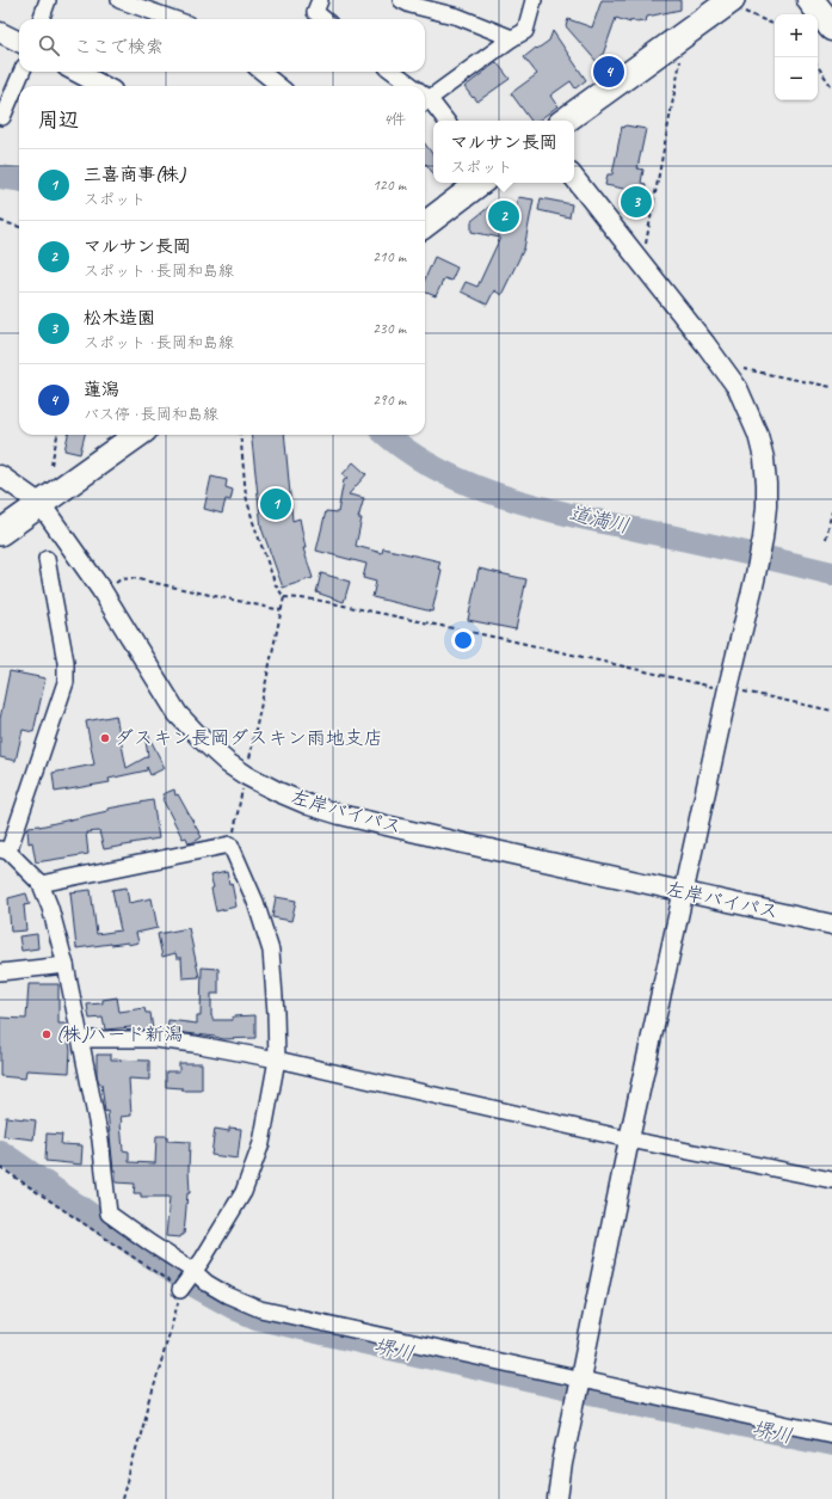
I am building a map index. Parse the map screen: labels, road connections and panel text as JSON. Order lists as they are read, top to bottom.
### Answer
{
  "streets": {
    "street": ["左岸バイパス"]
  },
  "water": ["道満川", "堺川"],
  "places": ["ダスキン長岡ダスキン雨地支店", "(株)ハード新潟"],
  "page": {
    "map_buttons": ["+", "−"],
    "search": "ここで検索",
    "pins": [
      "4",
      "3",
      "2",
      "1"
    ],
    "heading": ["周辺", "4件"],
    "popup": ["マルサン長岡", "スポット"],
    "list": [
      {
        "mark": "1",
        "name": "三喜商事(株)",
        "note": "スポット",
        "value": "120 m"
      },
      {
        "mark": "2",
        "name": "マルサン長岡",
        "note": "スポット · 長岡和島線",
        "value": "210 m"
      },
      {
        "mark": "3",
        "name": "松木造園",
        "note": "スポット · 長岡和島線",
        "value": "230 m"
      },
      {
        "mark": "4",
        "name": "蓮潟",
        "note": "バス停 · 長岡和島線",
        "value": "290 m"
      }
    ]
  }
}
